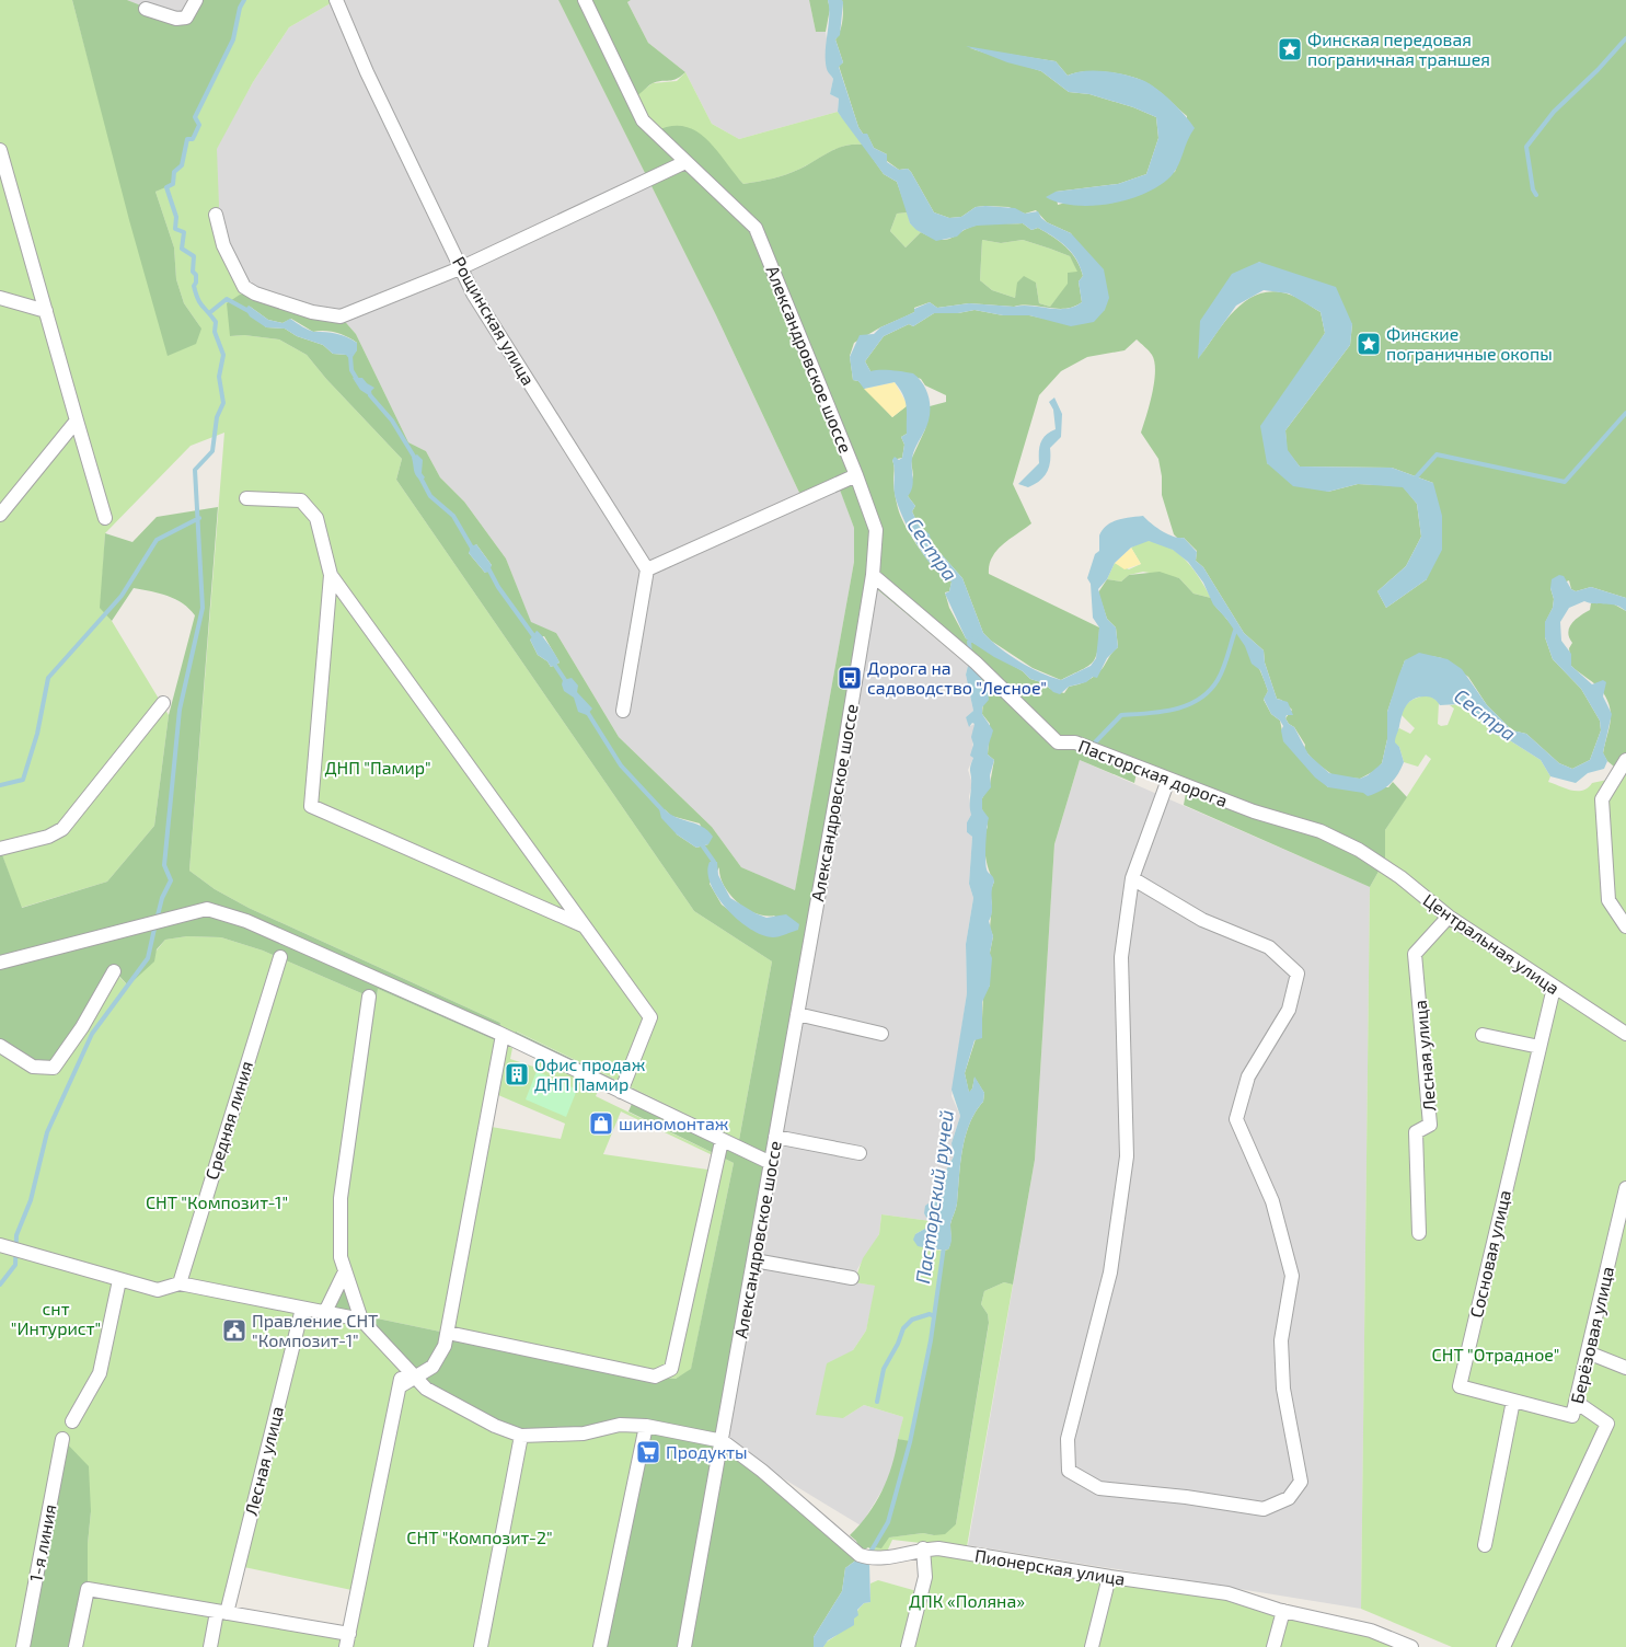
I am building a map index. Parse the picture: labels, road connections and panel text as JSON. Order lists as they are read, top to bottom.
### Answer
{
  "streets": {
    "street": [
      "Рощинская улица",
      "Александровское шоссе",
      "Пасторская дорога",
      "Центральная улица",
      "Лесная улица",
      "Средняя линия",
      "Сосновая улица",
      "Берёзовая улица",
      "1-я линия",
      "Пионерская улица"
    ]
  },
  "crossings": [
    ["Александровское шоссе", "Пасторская дорога"],
    ["Александровское шоссе", "Пионерская улица"],
    ["Пасторская дорога", "Центральная улица"],
    ["Центральная улица", "Лесная улица"],
    ["Центральная улица", "Сосновая улица"],
    ["Сосновая улица", "Берёзовая улица"]
  ],
  "water": ["Сестра", "Пасторский ручей"],
  "parks": [
    "ДНП \"Памир\"",
    "СНТ \"Композит-1\"",
    "снт \"Интурист\"",
    "СНТ \"Отрадное\"",
    "СНТ \"Композит-2\"",
    "ДПК «Поляна»"
  ],
  "places": {
    "place": ["Финская передовая пограничная траншея", "Финские пограничные окопы"],
    "bus stop": ["Дорога на садоводство \"Лесное\""],
    "building": ["Офис продаж ДНП Памир"],
    "shop": ["шиномонтаж"],
    "public building": ["Правление СНТ \"Композит-1\""],
    "supermarket": ["Продукты"]
  }
}
